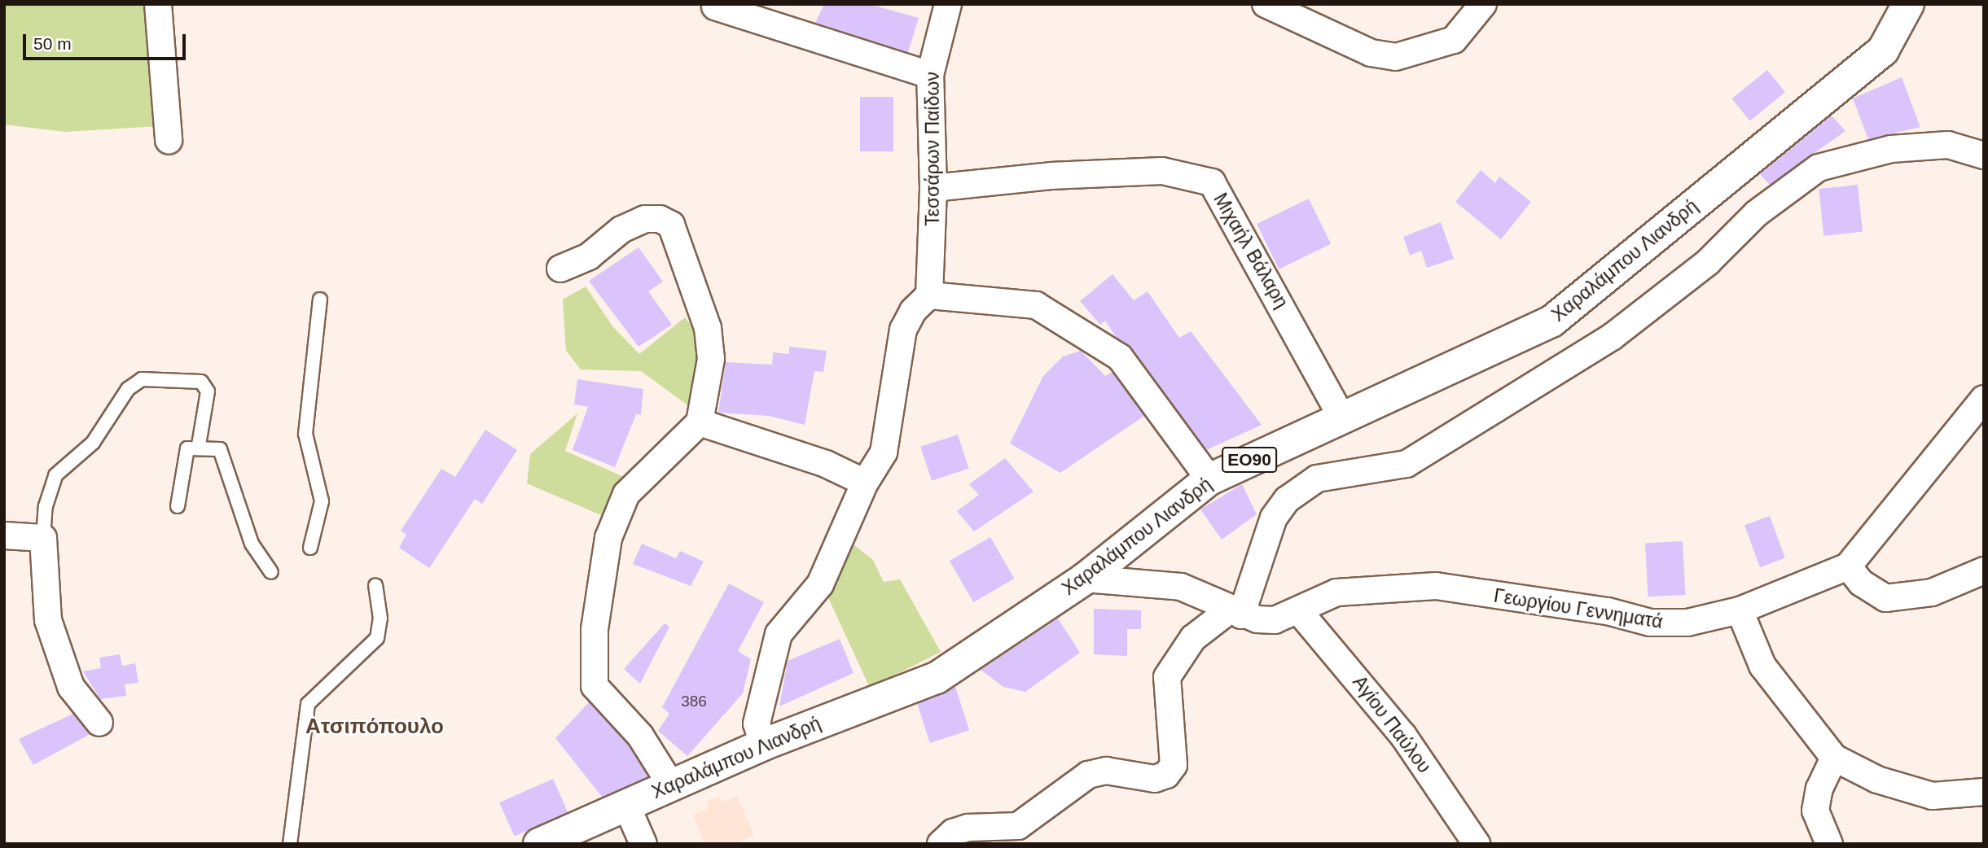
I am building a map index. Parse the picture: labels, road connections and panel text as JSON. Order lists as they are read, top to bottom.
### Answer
{
  "streets": {
    "main road": ["Χαραλάμπου Λιανδρή", "ΕΟ90"],
    "street": [
      "Τεσσάρων Παίδων",
      "Μιχαήλ Βάλαρη",
      "Γεωργίου Γεννηματά",
      "Αγίου Παύλου"
    ]
  },
  "crossings": [
    ["Τεσσάρων Παίδων", "Μιχαήλ Βάλαρη"],
    ["Μιχαήλ Βάλαρη", "Χαραλάμπου Λιανδρή"],
    ["Χαραλάμπου Λιανδρή", "Γεωργίου Γεννηματά"],
    ["Γεωργίου Γεννηματά", "Αγίου Παύλου"]
  ],
  "districts": ["Ατσιπόπουλο"],
  "house_numbers": ["386"],
  "scale_bar": "50 m"
}
